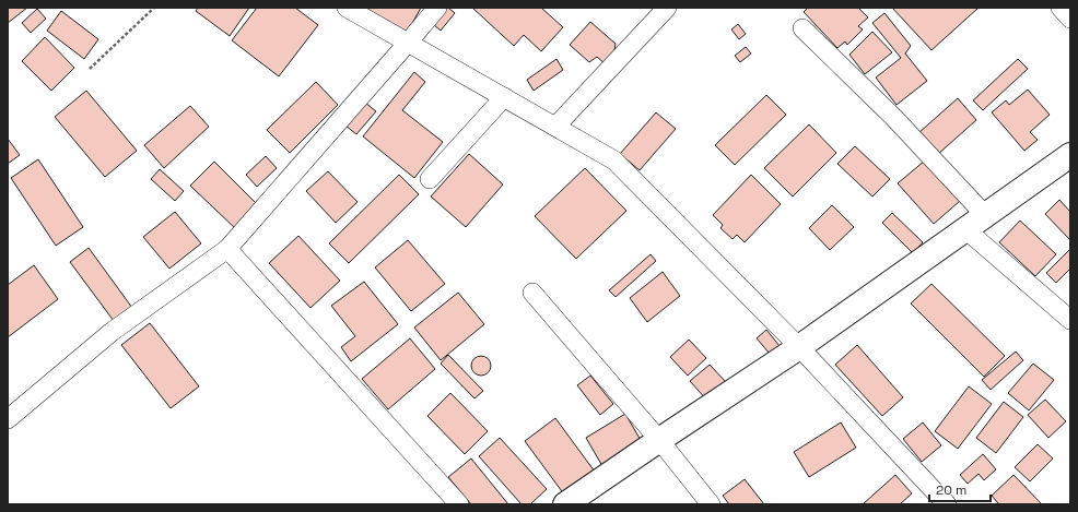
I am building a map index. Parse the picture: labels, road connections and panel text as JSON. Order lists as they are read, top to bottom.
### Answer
{
  "scale_bar": "20 m"
}
